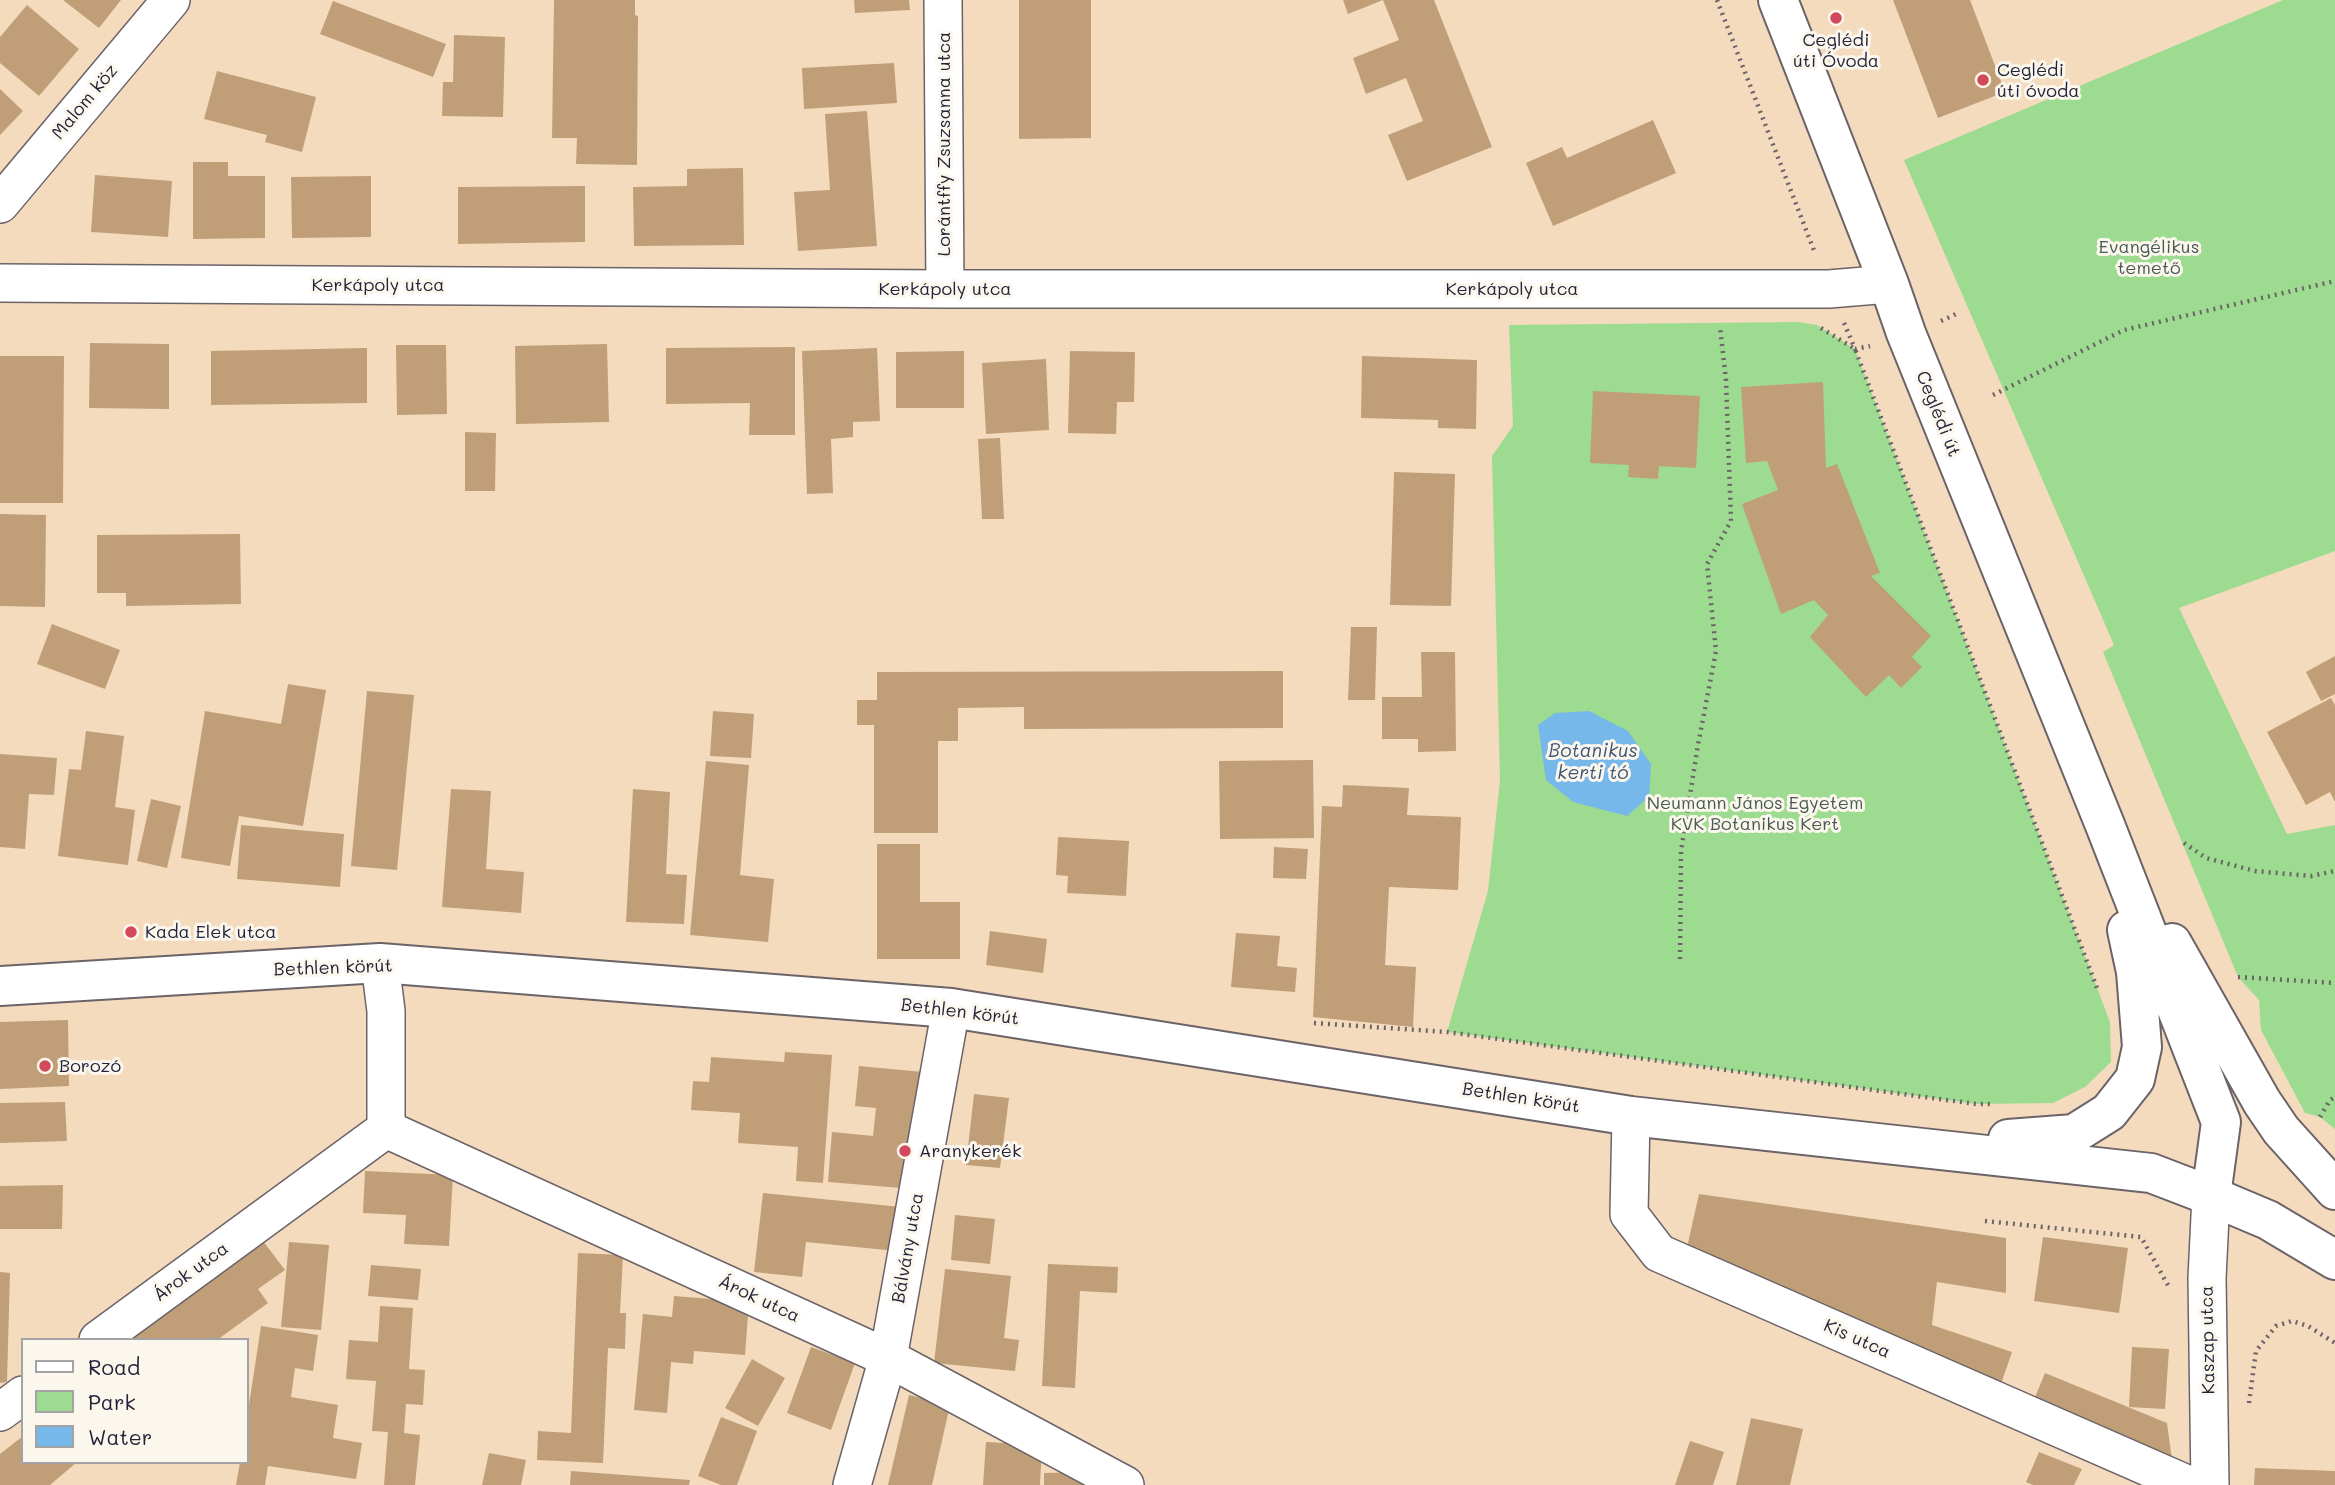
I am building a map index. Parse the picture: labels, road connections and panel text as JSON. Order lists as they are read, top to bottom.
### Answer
{
  "streets": {
    "main road": ["Ceglédi út", "Bethlen körút"],
    "street": [
      "Malom köz",
      "Lorántffy Zsuzsanna utca",
      "Kerkápoly utca",
      "Bálvány utca",
      "Árok utca",
      "Kis utca",
      "Kaszap utca"
    ]
  },
  "crossings": [
    ["Lorántffy Zsuzsanna utca", "Kerkápoly utca"],
    ["Kerkápoly utca", "Ceglédi út"],
    ["Bethlen körút", "Bálvány utca"],
    ["Bethlen körút", "Kis utca"],
    ["Bálvány utca", "Árok utca"]
  ],
  "water": ["Botanikus kerti tó"],
  "parks": ["Evangélikus temető", "Neumann János Egyetem KVK Botanikus Kert"],
  "places": [
    "Ceglédi úti Óvoda",
    "Ceglédi úti óvoda",
    "Kada Elek utca",
    "Borozó",
    "Aranykerék"
  ],
  "legend": ["Road", "Park", "Water"]
}
